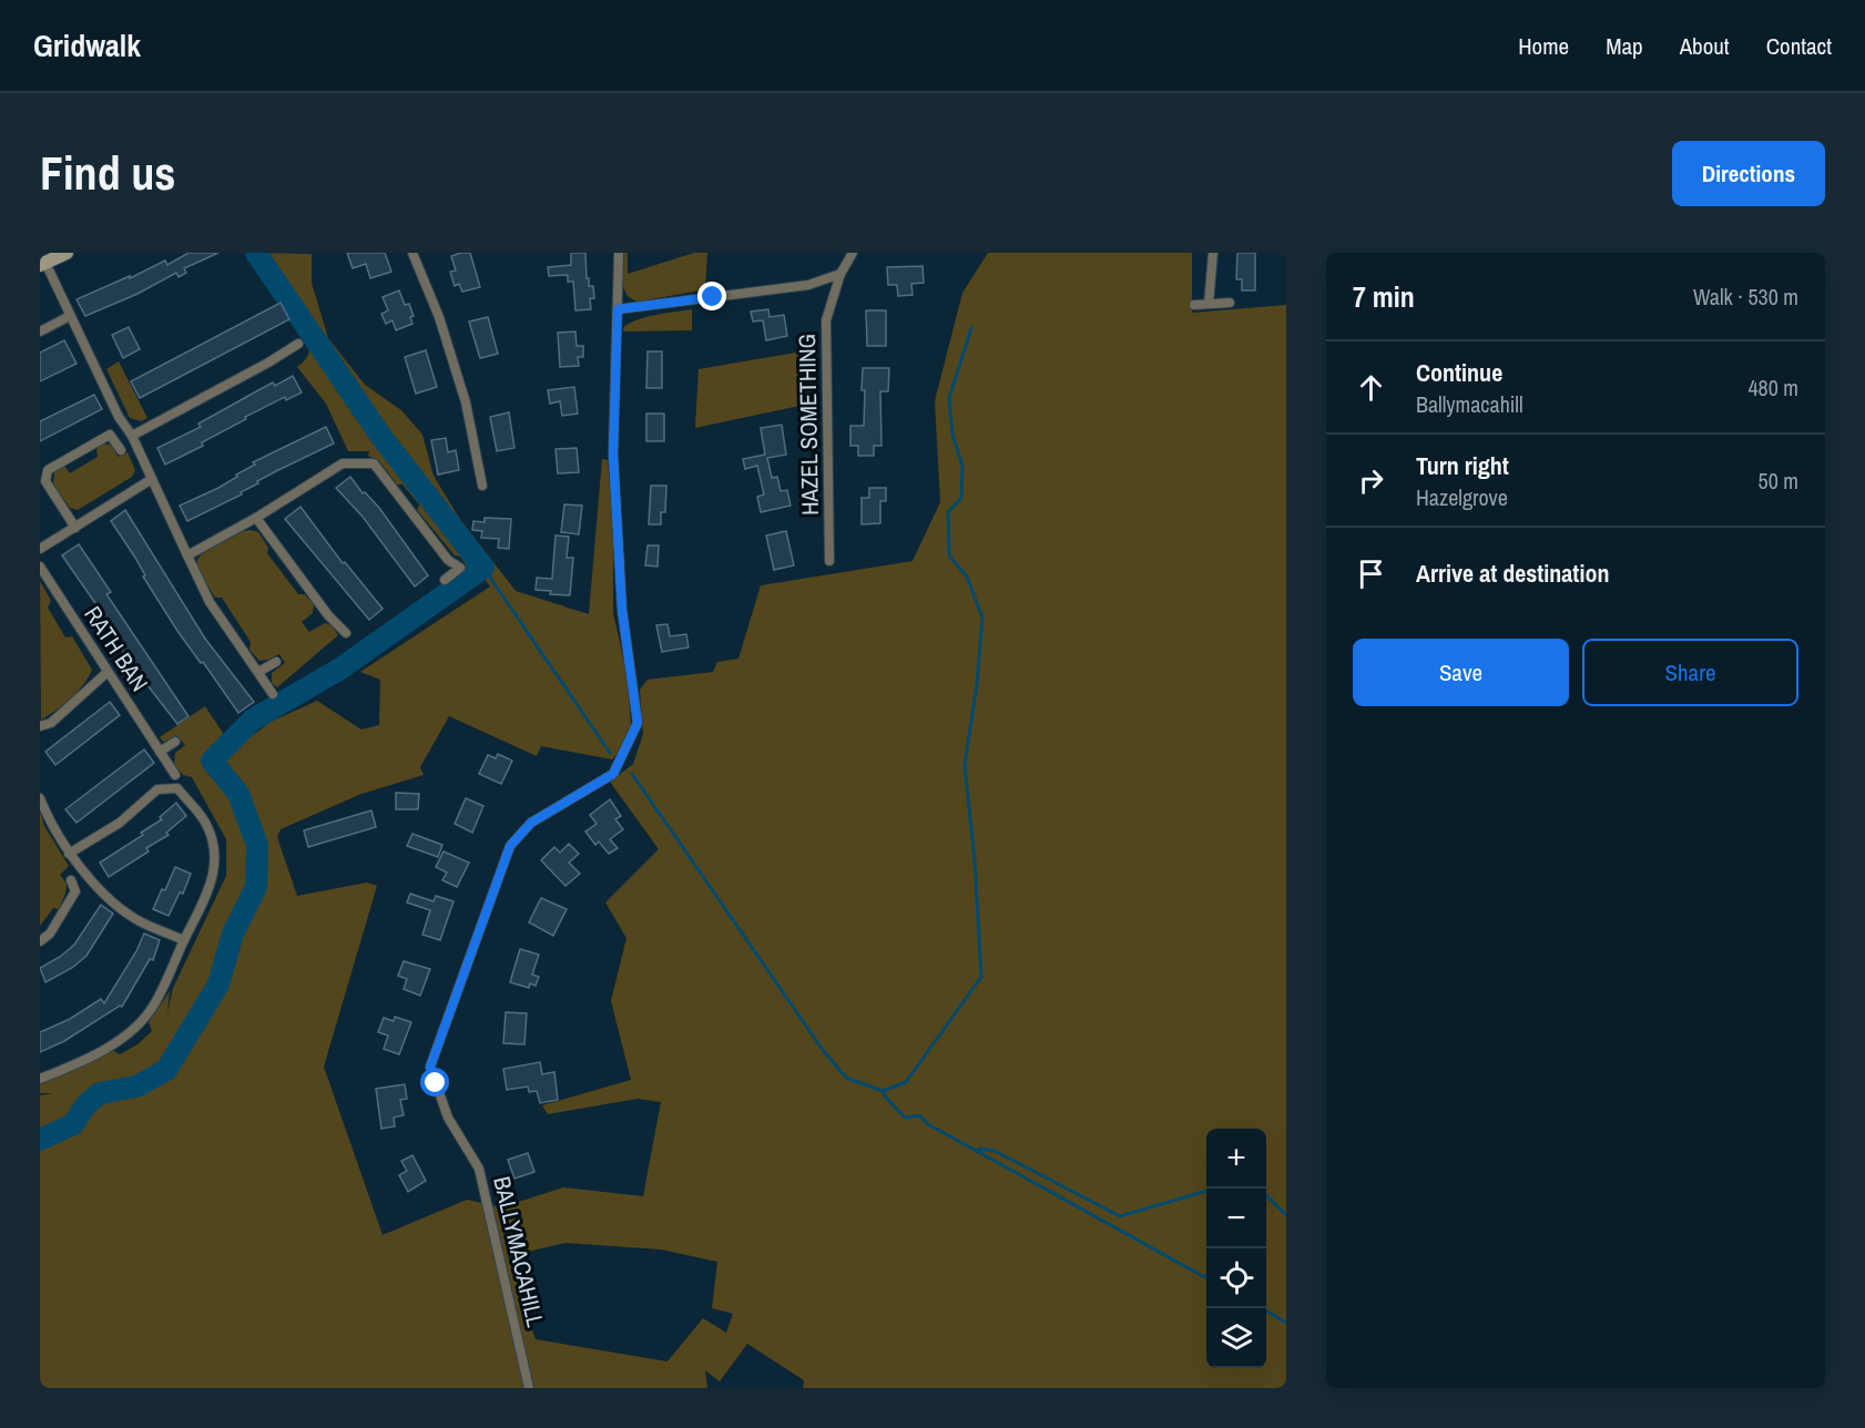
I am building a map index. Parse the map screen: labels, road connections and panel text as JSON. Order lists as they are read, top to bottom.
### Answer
{
  "streets": {
    "street": ["HAZEL SOMETHING", "RATH BAN", "BALLYMACAHILL"]
  },
  "page": {
    "header": "Gridwalk",
    "nav": [
      "Home",
      "Map",
      "About",
      "Contact"
    ],
    "buttons": [
      "Directions",
      ["Save", "Share"]
    ],
    "title": "Find us",
    "heading": ["7 min", "Walk · 530 m"],
    "list": [
      ["Continue", "Ballymacahill", "480 m"],
      ["Turn right", "Hazelgrove", "50 m"],
      "Arrive at destination"
    ],
    "map_buttons": ["+", "−"]
  }
}
